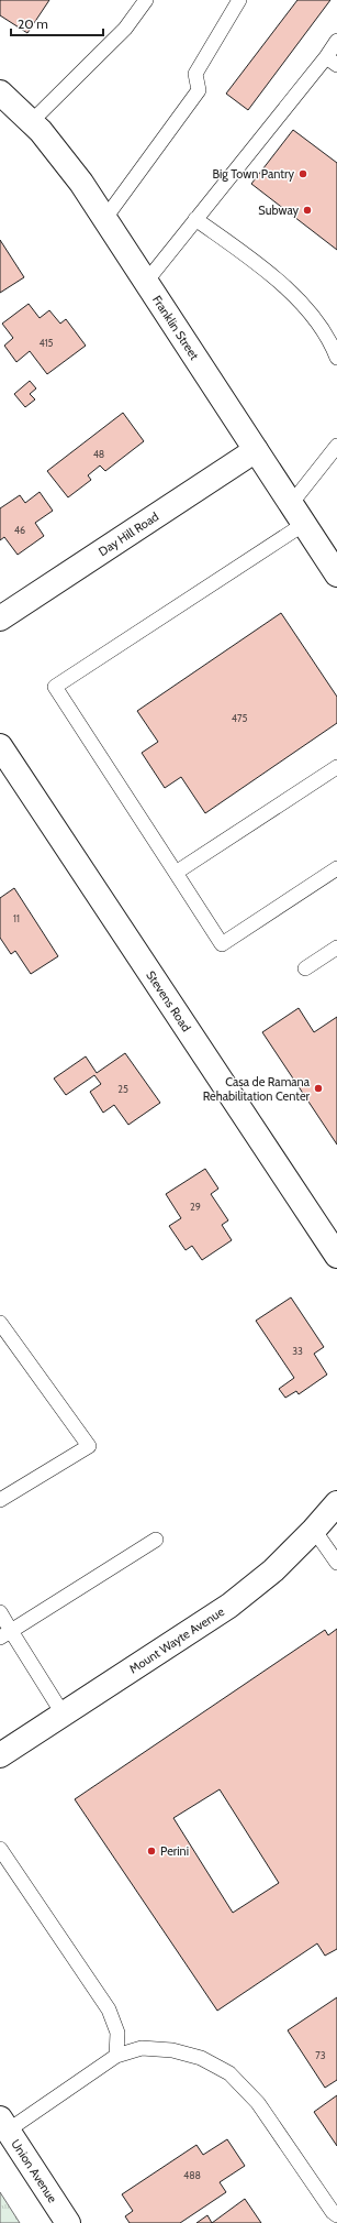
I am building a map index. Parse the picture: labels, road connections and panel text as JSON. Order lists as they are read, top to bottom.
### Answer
{
  "streets": {
    "street": [
      "Franklin Street",
      "Day Hill Road",
      "Stevens Road",
      "Mount Wayte Avenue",
      "Union Avenue"
    ]
  },
  "crossings": [
    ["Franklin Street", "Day Hill Road"]
  ],
  "places": [
    "Big Town Pantry",
    "Subway",
    "Casa de Ramana Rehabilitation Center",
    "Perini"
  ],
  "house_numbers": [
    "415",
    "48",
    "46",
    "475",
    "11",
    "25",
    "29",
    "33",
    "73",
    "488"
  ],
  "scale_bar": "20 m"
}
